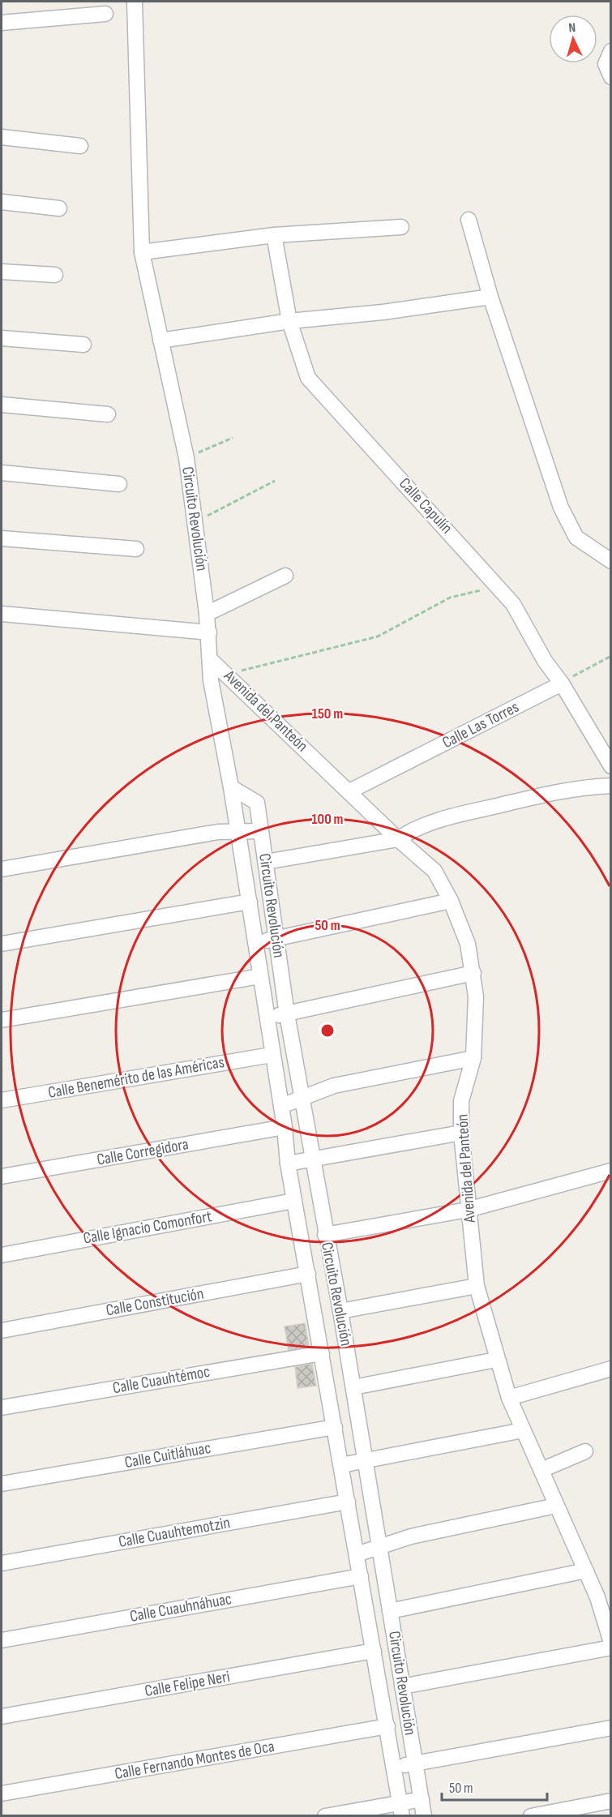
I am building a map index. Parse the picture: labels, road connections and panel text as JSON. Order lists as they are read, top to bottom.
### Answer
{
  "streets": {
    "street": [
      "Calle Capulín",
      "Circuito Revolución",
      "Avenida del Panteón",
      "Calle Las Torres",
      "Calle Benemérito de las Américas",
      "Calle Corregidora",
      "Calle Ignacio Comonfort",
      "Calle Constitución",
      "Calle Cuauhtémoc",
      "Calle Cuitláhuac",
      "Calle Cuauhtemotzin",
      "Calle Cuauhnáhuac",
      "Calle Felipe Neri",
      "Calle Fernando Montes de Oca"
    ]
  },
  "crossings": [
    ["Calle Capulín", "Calle Las Torres"],
    ["Circuito Revolución", "Avenida del Panteón"],
    ["Circuito Revolución", "Calle Benemérito de las Américas"],
    ["Circuito Revolución", "Calle Corregidora"],
    ["Circuito Revolución", "Calle Ignacio Comonfort"],
    ["Circuito Revolución", "Calle Constitución"],
    ["Circuito Revolución", "Calle Cuauhtémoc"],
    ["Circuito Revolución", "Calle Cuitláhuac"],
    ["Circuito Revolución", "Calle Cuauhtemotzin"],
    ["Circuito Revolución", "Calle Cuauhnáhuac"],
    ["Circuito Revolución", "Calle Felipe Neri"],
    ["Circuito Revolución", "Calle Fernando Montes de Oca"],
    ["Avenida del Panteón", "Calle Las Torres"]
  ],
  "scale_bar": "50 m",
  "north": "top",
  "rings": ["150 m", "100 m", "50 m"]
}
